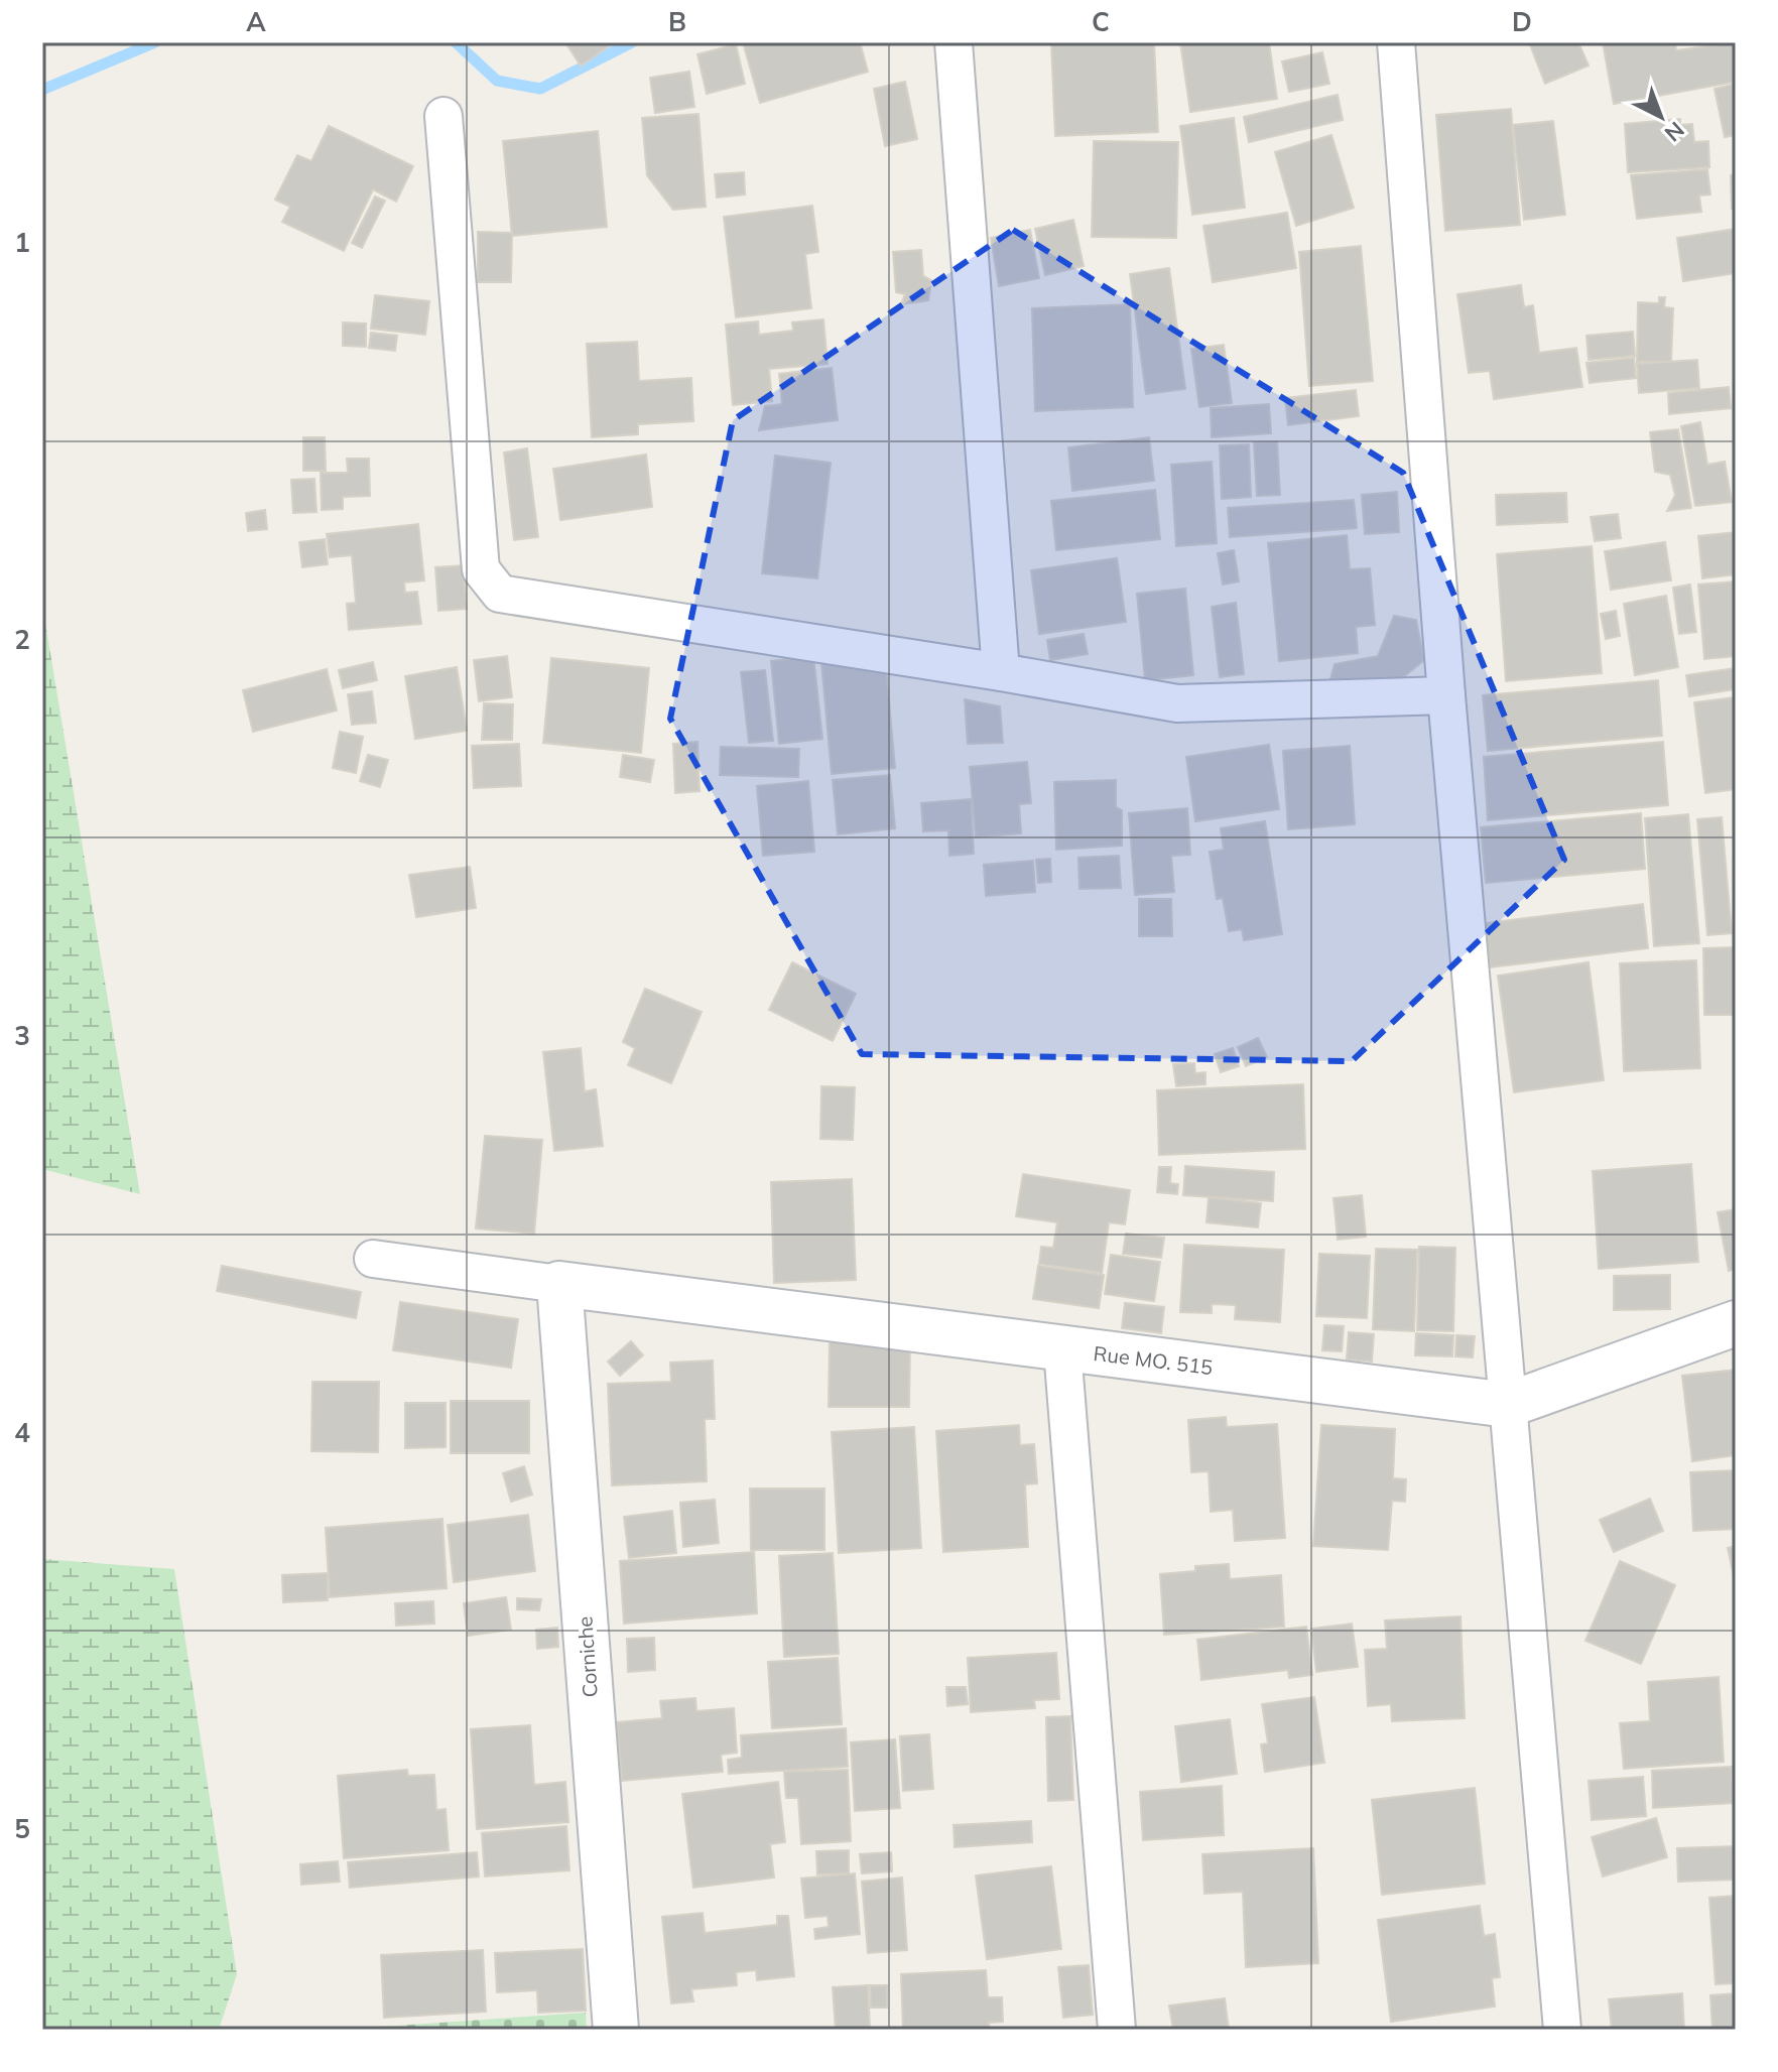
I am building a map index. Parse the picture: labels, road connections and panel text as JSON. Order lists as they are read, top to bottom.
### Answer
{
  "streets": {
    "street": ["Rue MO. 515", "Corniche"]
  },
  "crossings": [
    ["Rue MO. 515", "Corniche"]
  ],
  "north": "bottom right",
  "grid": {
    "columns": [
      "A",
      "B",
      "C",
      "D"
    ],
    "rows": [
      "1",
      "2",
      "3",
      "4",
      "5"
    ]
  }
}
